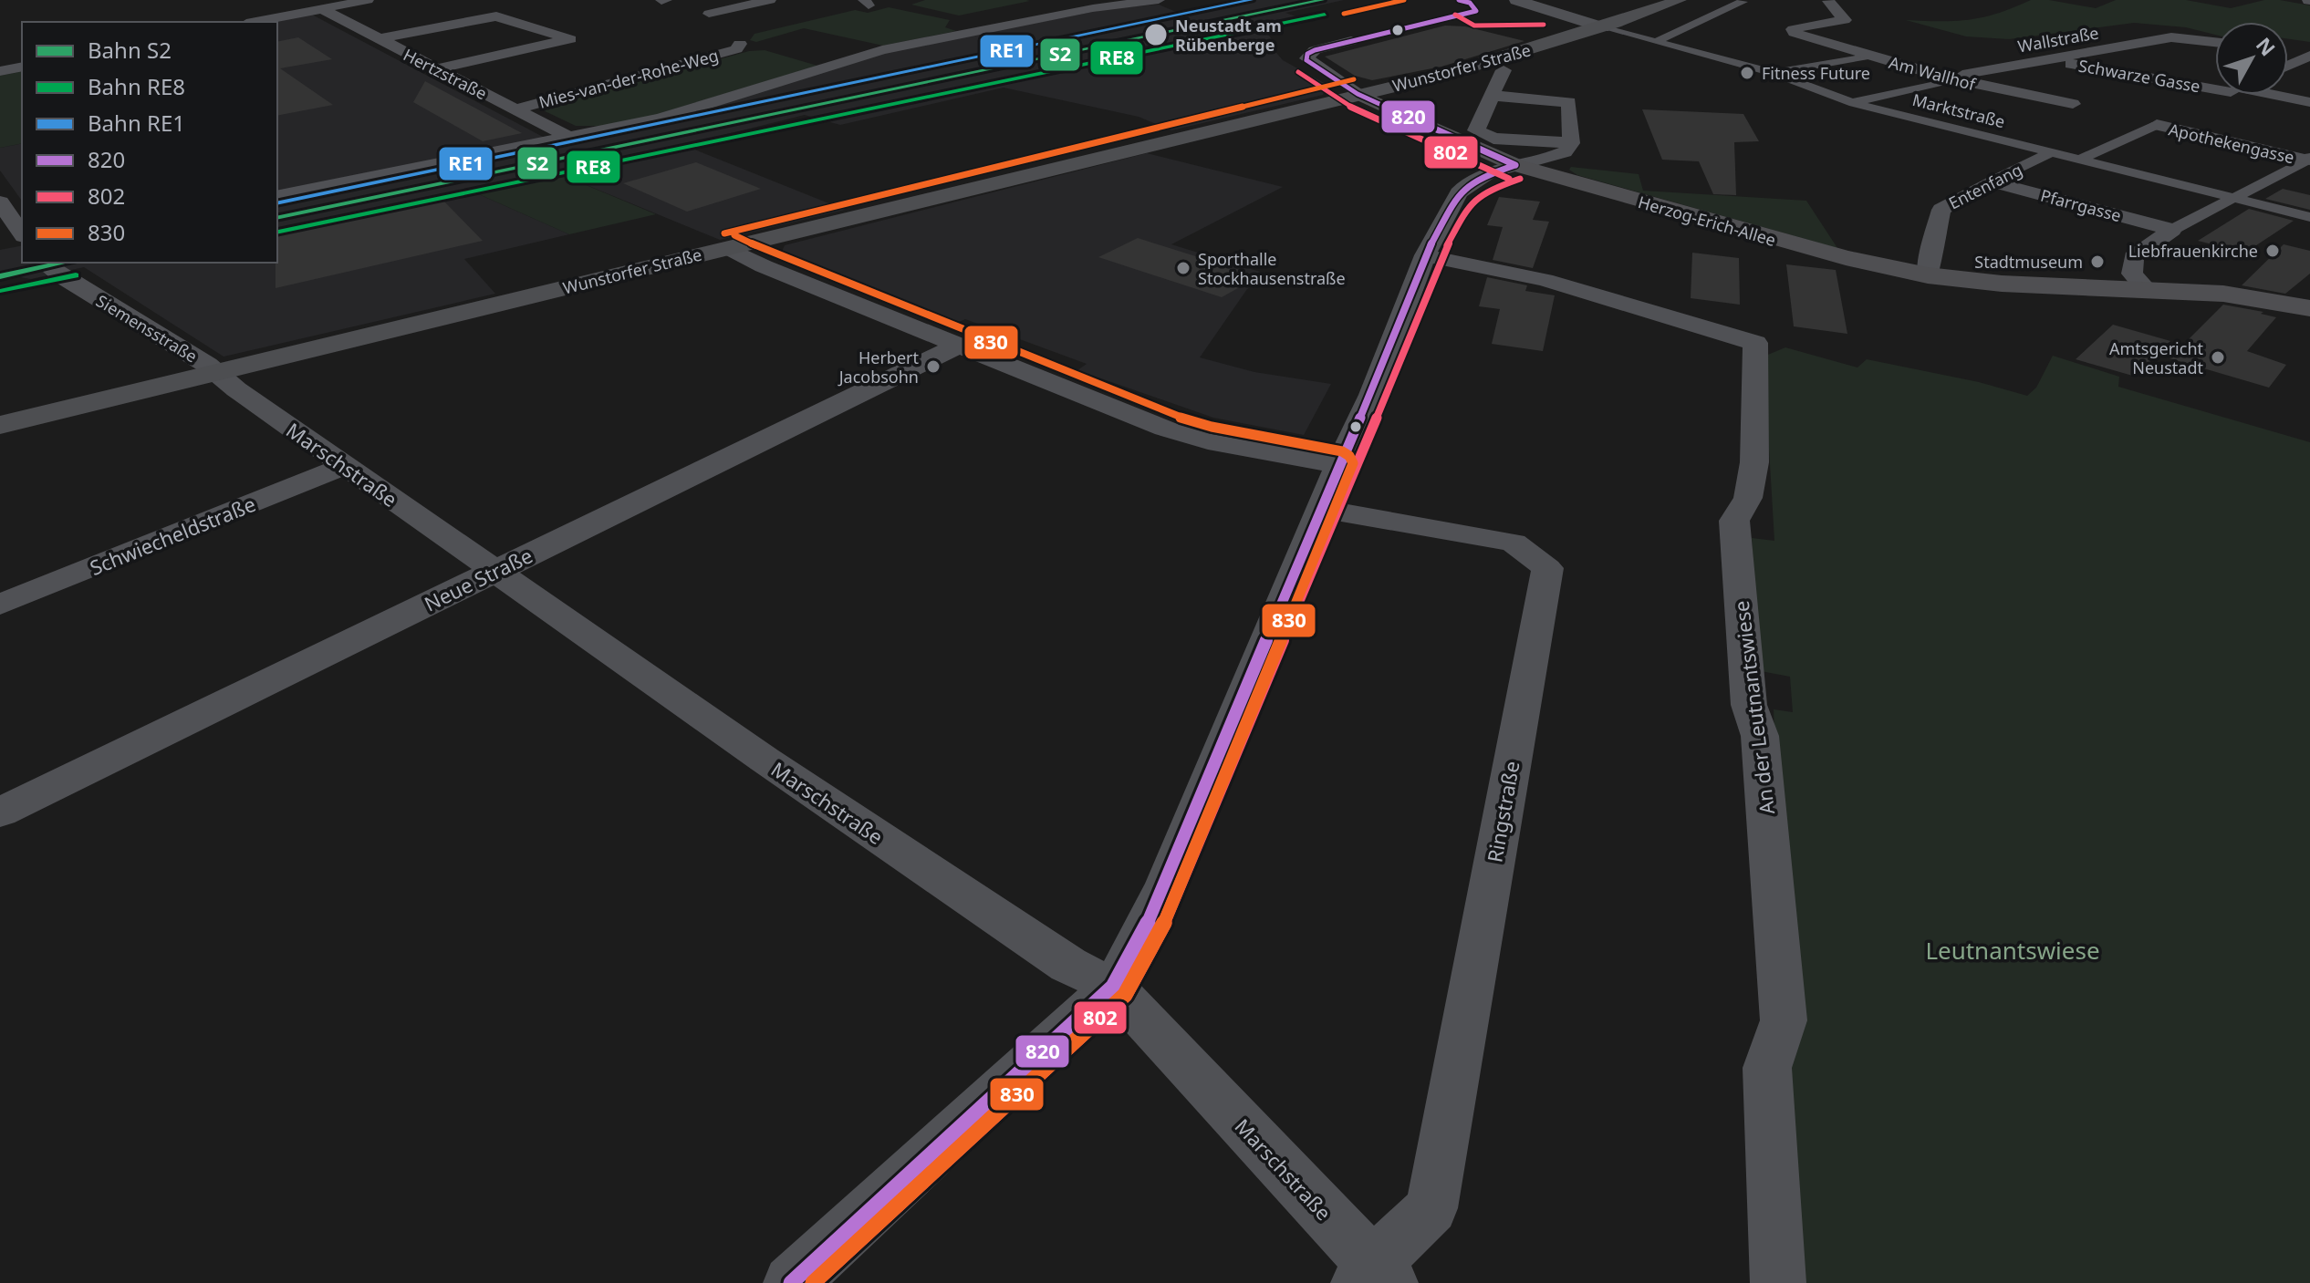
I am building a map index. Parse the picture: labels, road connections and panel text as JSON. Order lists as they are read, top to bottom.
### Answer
{
  "streets": {
    "main road": ["Wunstorfer Straße", "Herzog-Erich-Allee"],
    "street": [
      "Wallstraße",
      "Am Wallhof",
      "Hertzstraße",
      "Schwarze Gasse",
      "Mies-van-der-Rohe-Weg",
      "Marktstraße",
      "Apothekengasse",
      "Entenfang",
      "Pfarrgasse",
      "Siemensstraße",
      "Marschstraße",
      "Schwiecheldstraße",
      "Neue Straße",
      "An der Leutnantswiese",
      "Ringstraße"
    ]
  },
  "crossings": [
    ["Wallstraße", "Am Wallhof"],
    ["Wallstraße", "Schwarze Gasse"],
    ["Wallstraße", "Marktstraße"],
    ["Wunstorfer Straße", "Marktstraße"],
    ["Wunstorfer Straße", "Herzog-Erich-Allee"],
    ["Wunstorfer Straße", "Siemensstraße"],
    ["Wunstorfer Straße", "Marschstraße"],
    ["Hertzstraße", "Mies-van-der-Rohe-Weg"],
    ["Marktstraße", "Entenfang"],
    ["Entenfang", "Pfarrgasse"],
    ["Entenfang", "Herzog-Erich-Allee"],
    ["Siemensstraße", "Marschstraße"],
    ["Marschstraße", "Schwiecheldstraße"],
    ["Marschstraße", "Neue Straße"],
    ["Marschstraße", "Ringstraße"]
  ],
  "parks": ["Leutnantswiese"],
  "places": [
    "Neustadt am Rübenberge",
    "Fitness Future",
    "Liebfrauenkirche",
    "Stadtmuseum",
    "Sporthalle Stockhausenstraße",
    "Amtsgericht Neustadt",
    "Herbert Jacobsohn"
  ],
  "lines": [
    "rail line S2",
    "rail line RE1",
    "transit line 820",
    "transit line 830",
    "rail line RE8",
    "transit line 802"
  ],
  "legend": [
    "Bahn S2",
    "Bahn RE8",
    "Bahn RE1",
    "820",
    "802",
    "830"
  ],
  "north": "top right"
}
